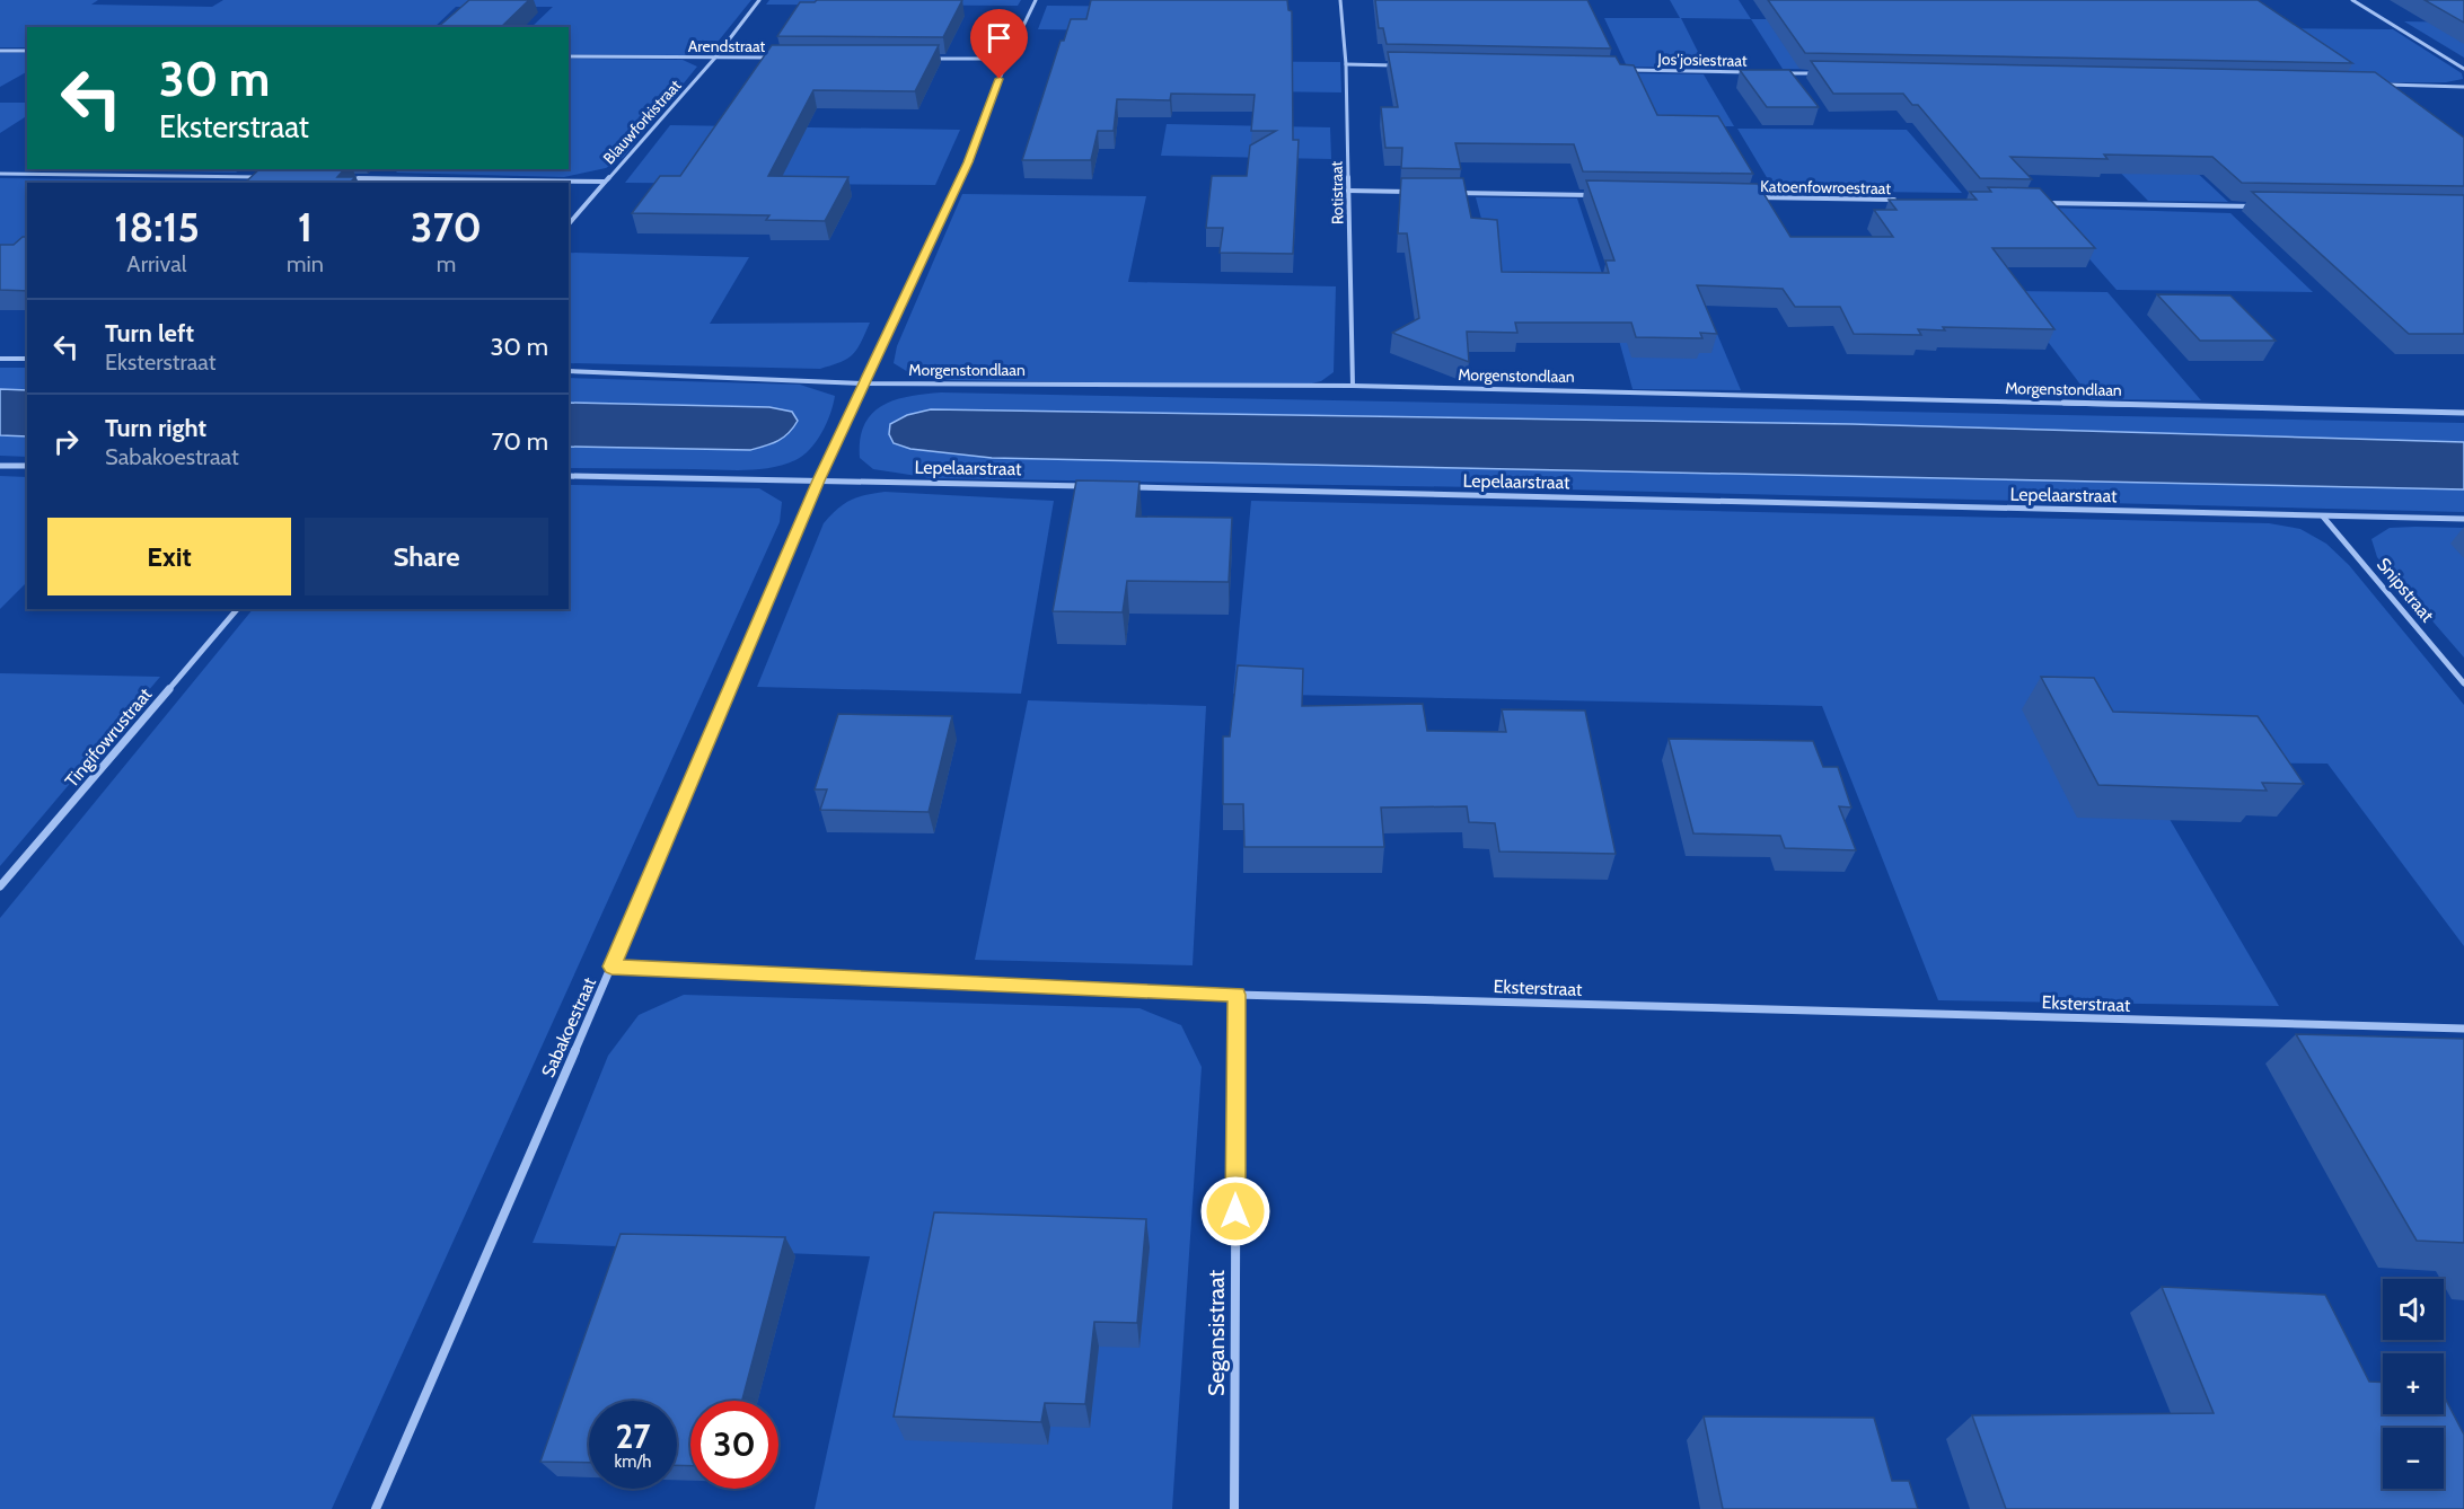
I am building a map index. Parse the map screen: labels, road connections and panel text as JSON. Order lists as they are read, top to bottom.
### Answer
{
  "streets": {
    "street": [
      "Arendstraat",
      "Jos'josiestraat",
      "Blauwforkistraat",
      "Katoenfowroestraat",
      "Rotistraat",
      "Morgenstondlaan",
      "Lepelaarstraat",
      "Snipstraat",
      "Tingifowrustraat",
      "Eksterstraat",
      "Sabakoestraat",
      "Segansistraat"
    ]
  },
  "crossings": [
    ["Arendstraat", "Blauwforkistraat"],
    ["Rotistraat", "Morgenstondlaan"],
    ["Morgenstondlaan", "Sabakoestraat"],
    ["Lepelaarstraat", "Snipstraat"],
    ["Lepelaarstraat", "Sabakoestraat"],
    ["Eksterstraat", "Sabakoestraat"],
    ["Eksterstraat", "Segansistraat"]
  ],
  "page": {
    "turn": ["30 m", "Eksterstraat"],
    "eta": [
      "18:15",
      "Arrival",
      "1",
      "min",
      "370",
      "m"
    ],
    "list": [
      {
        "name": "Turn left",
        "note": "Eksterstraat",
        "value": "30 m"
      },
      {
        "name": "Turn right",
        "note": "Sabakoestraat",
        "value": "70 m"
      }
    ],
    "buttons": ["Exit", "Share"],
    "map_buttons": ["+", "−"],
    "speed": "27 km/h",
    "limit": "30"
  }
}
